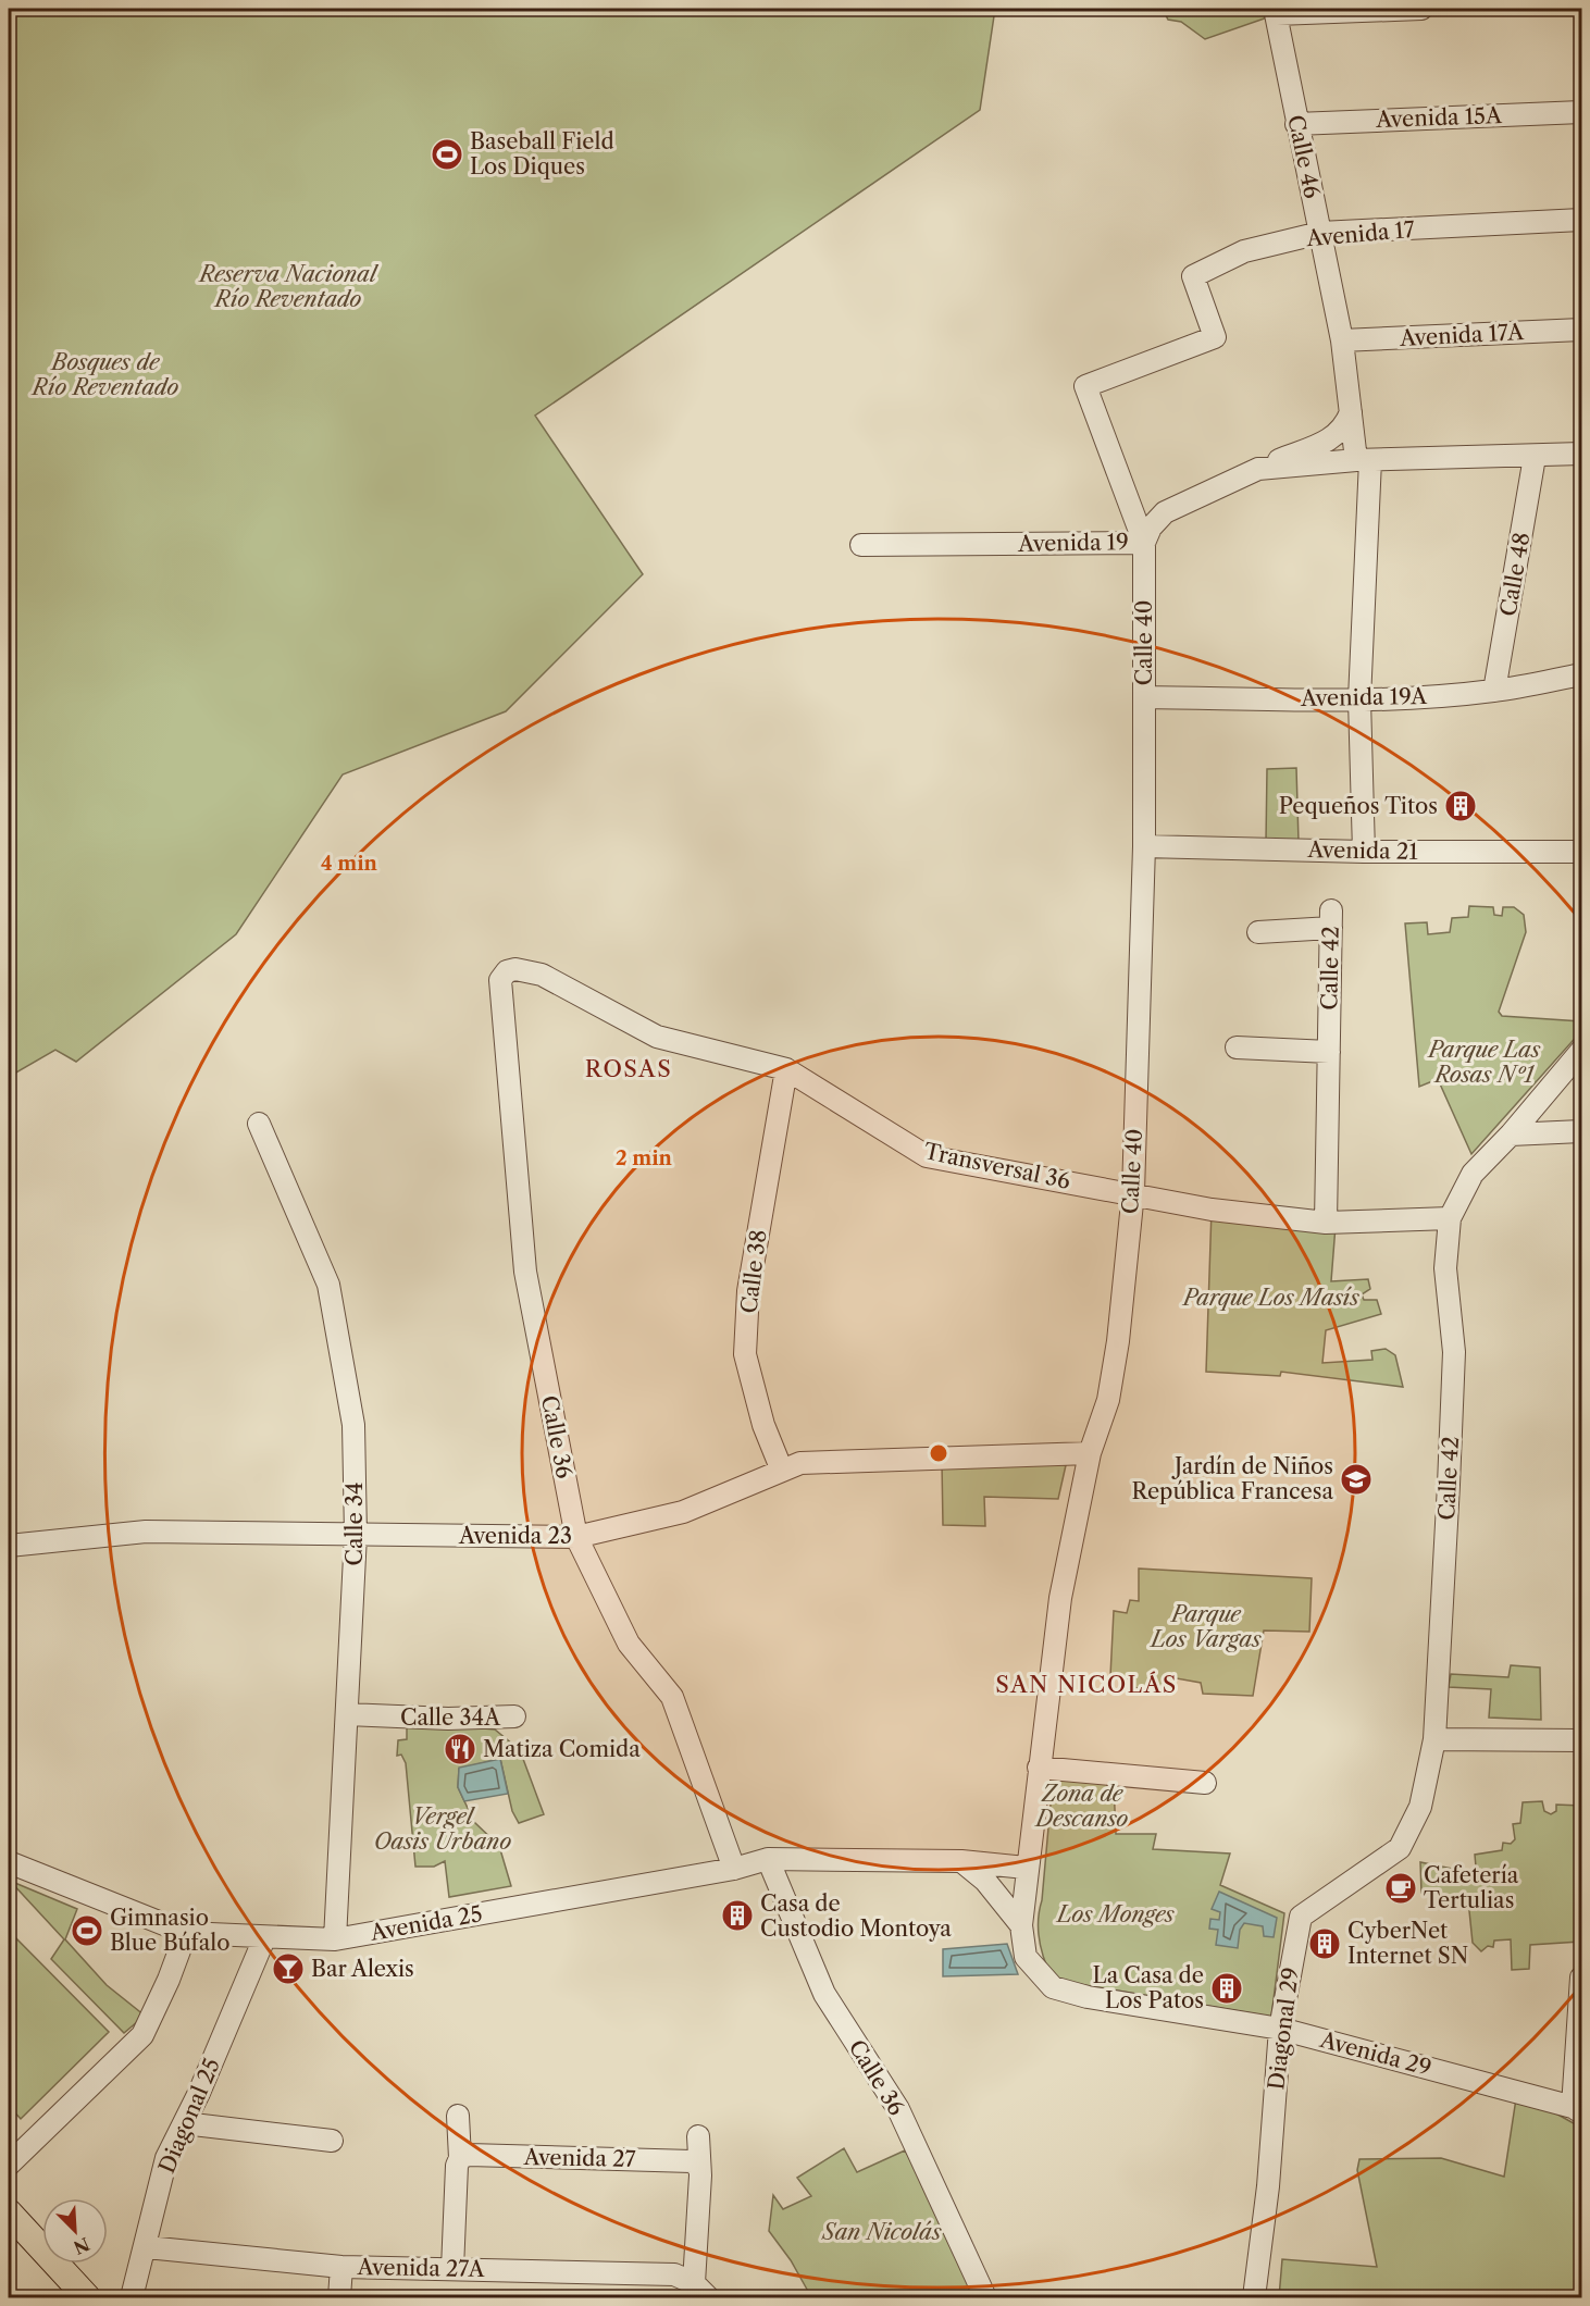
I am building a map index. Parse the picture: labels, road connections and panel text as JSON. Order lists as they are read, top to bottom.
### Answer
{
  "streets": {
    "street": [
      "Avenida 15A",
      "Calle 46",
      "Avenida 17",
      "Avenida 17A",
      "Avenida 19",
      "Calle 48",
      "Calle 40",
      "Avenida 19A",
      "Avenida 21",
      "Calle 42",
      "Transversal 36",
      "Calle 38",
      "Calle 36",
      "Calle 34",
      "Avenida 23",
      "Calle 34A",
      "Avenida 25",
      "Diagonal 29",
      "Avenida 29",
      "Diagonal 25",
      "Avenida 27",
      "Avenida 27A"
    ]
  },
  "crossings": [
    ["Avenida 15A", "Calle 46"],
    ["Calle 46", "Avenida 17"],
    ["Calle 46", "Avenida 17A"],
    ["Calle 46", "Avenida 19"],
    ["Calle 46", "Avenida 19A"],
    ["Calle 46", "Avenida 21"],
    ["Avenida 17", "Calle 40"],
    ["Avenida 19", "Calle 48"],
    ["Avenida 19", "Calle 40"],
    ["Calle 48", "Avenida 19A"],
    ["Calle 40", "Avenida 19A"],
    ["Calle 40", "Avenida 21"],
    ["Calle 40", "Transversal 36"],
    ["Calle 40", "Avenida 23"],
    ["Calle 40", "Avenida 25"],
    ["Calle 40", "Avenida 29"],
    ["Calle 42", "Transversal 36"],
    ["Calle 42", "Diagonal 29"],
    ["Transversal 36", "Calle 38"],
    ["Transversal 36", "Calle 36"],
    ["Calle 38", "Avenida 23"],
    ["Calle 36", "Avenida 23"],
    ["Calle 36", "Avenida 25"],
    ["Calle 34", "Avenida 23"],
    ["Calle 34", "Calle 34A"],
    ["Calle 34", "Avenida 25"],
    ["Avenida 25", "Diagonal 25"],
    ["Diagonal 29", "Avenida 29"],
    ["Diagonal 25", "Avenida 27A"]
  ],
  "districts": ["ROSAS", "SAN NICOLÁS"],
  "parks": [
    "Reserva Nacional Río Reventado",
    "Bosques de Río Reventado",
    "Parque Las Rosas Nº1",
    "Parque Los Masís",
    "Parque Los Vargas",
    "Zona de Descanso",
    "Vergel Oasis Urbano",
    "Los Monges",
    "San Nicolás"
  ],
  "places": {
    "sports": ["Baseball Field Los Diques", "Gimnasio Blue Búfalo"],
    "building": [
      "Pequeños Titos",
      "Casa de Custodio Montoya",
      "CyberNet Internet SN",
      "La Casa de Los Patos"
    ],
    "school or university": ["Jardín de Niños República Francesa"],
    "restaurant": ["Matiza Comida"],
    "cafe": ["Cafetería Tertulias"],
    "bar": ["Bar Alexis"]
  },
  "north": "bottom right",
  "rings": ["4 min", "2 min"]
}
